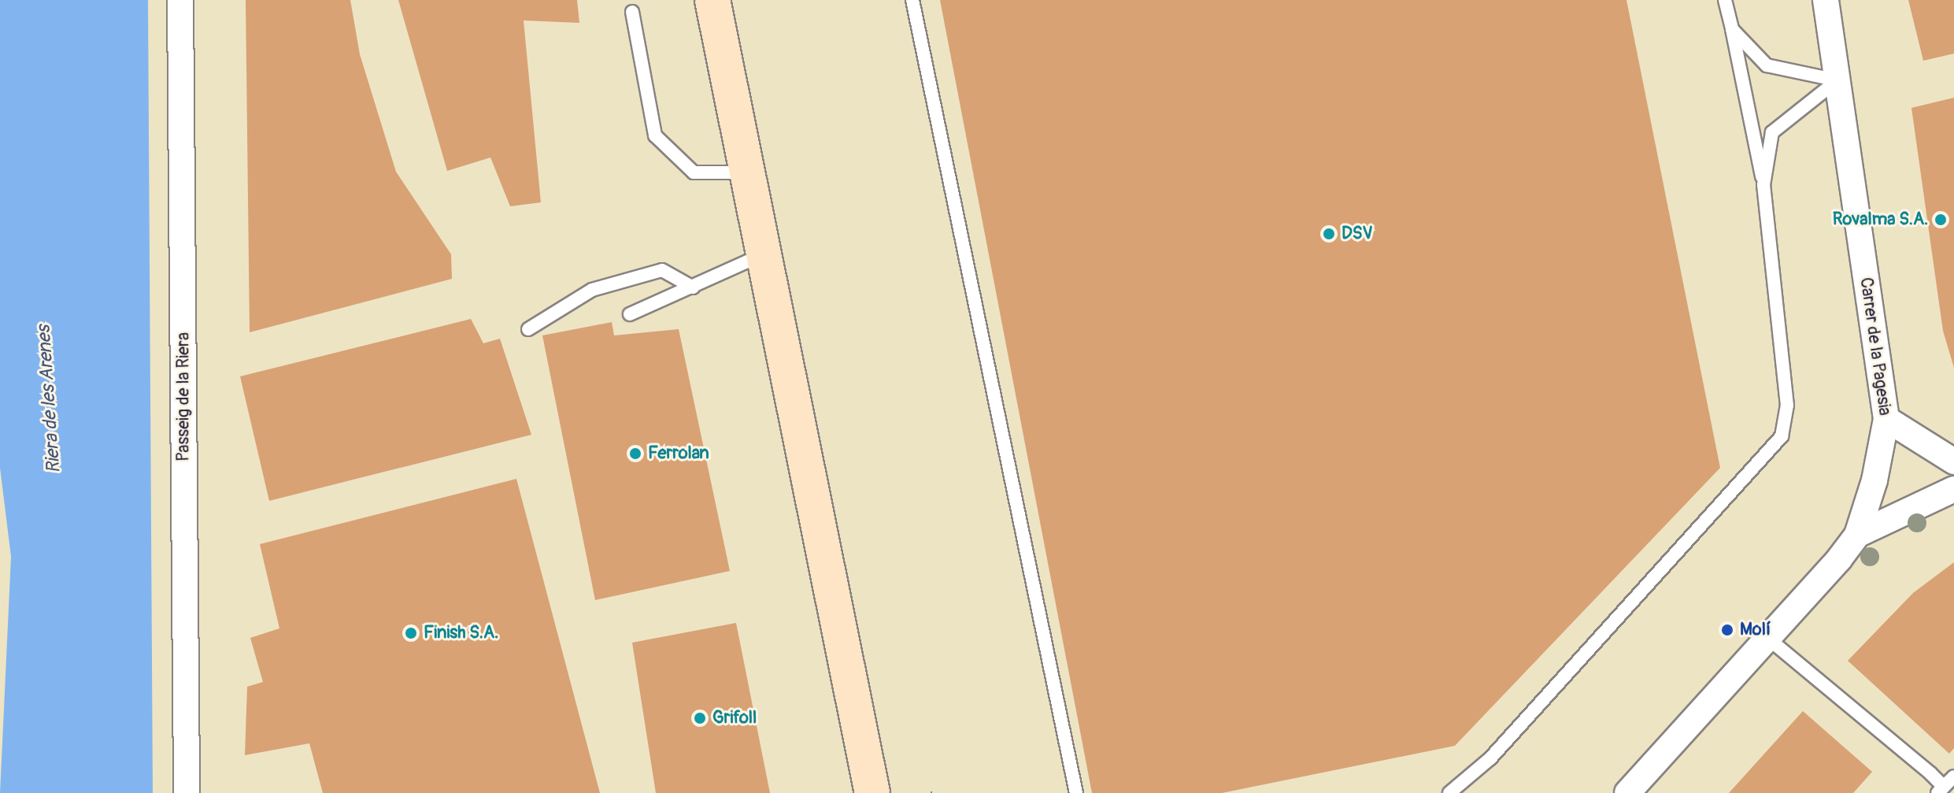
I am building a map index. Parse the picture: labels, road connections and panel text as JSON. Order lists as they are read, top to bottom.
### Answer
{
  "streets": {
    "street": ["Carrer de la Pagesia", "Passeig de la Riera"]
  },
  "water": ["Riera de les Arenes"],
  "places": [
    "Rovalma S.A.",
    "DSV",
    "Ferrolan",
    "Molí",
    "Finish S.A.",
    "Grifoll"
  ]
}
